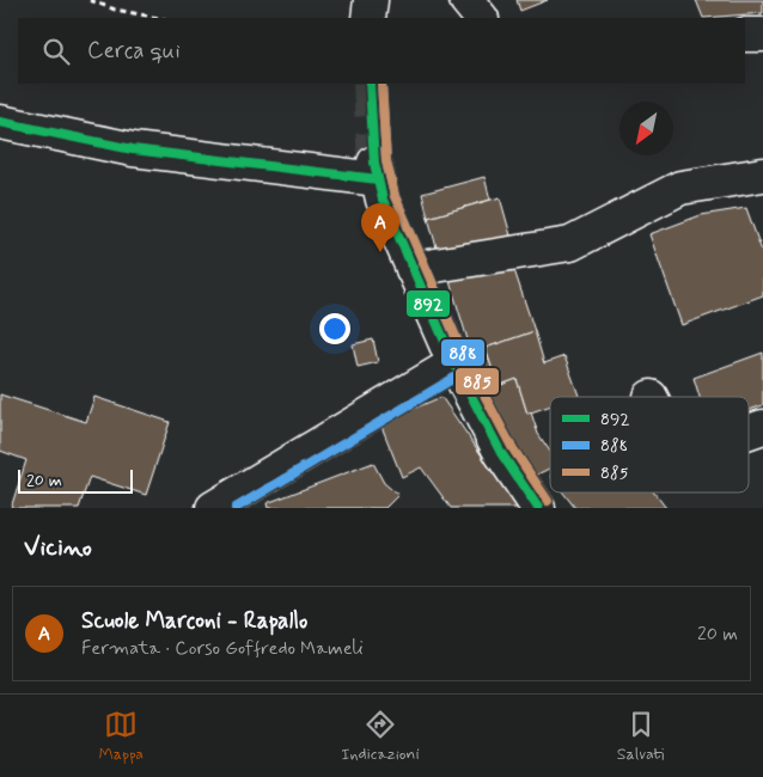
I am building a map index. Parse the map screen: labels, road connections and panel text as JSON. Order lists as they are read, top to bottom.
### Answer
{
  "lines": ["transit line 892", "transit line 888", "transit line 885"],
  "legend": ["892", "888", "885"],
  "scale_bar": "20 m",
  "north": "bottom left",
  "page": {
    "search": "Cerca qui",
    "pins": "A",
    "scale": "20 m",
    "heading": "Vicino",
    "list": [
      {
        "mark": "A",
        "name": "Scuole Marconi - Rapallo",
        "note": "Fermata · Corso Goffredo Mameli",
        "value": "20 m"
      }
    ],
    "nav": ["Mappa", "Indicazioni", "Salvati"]
  }
}
